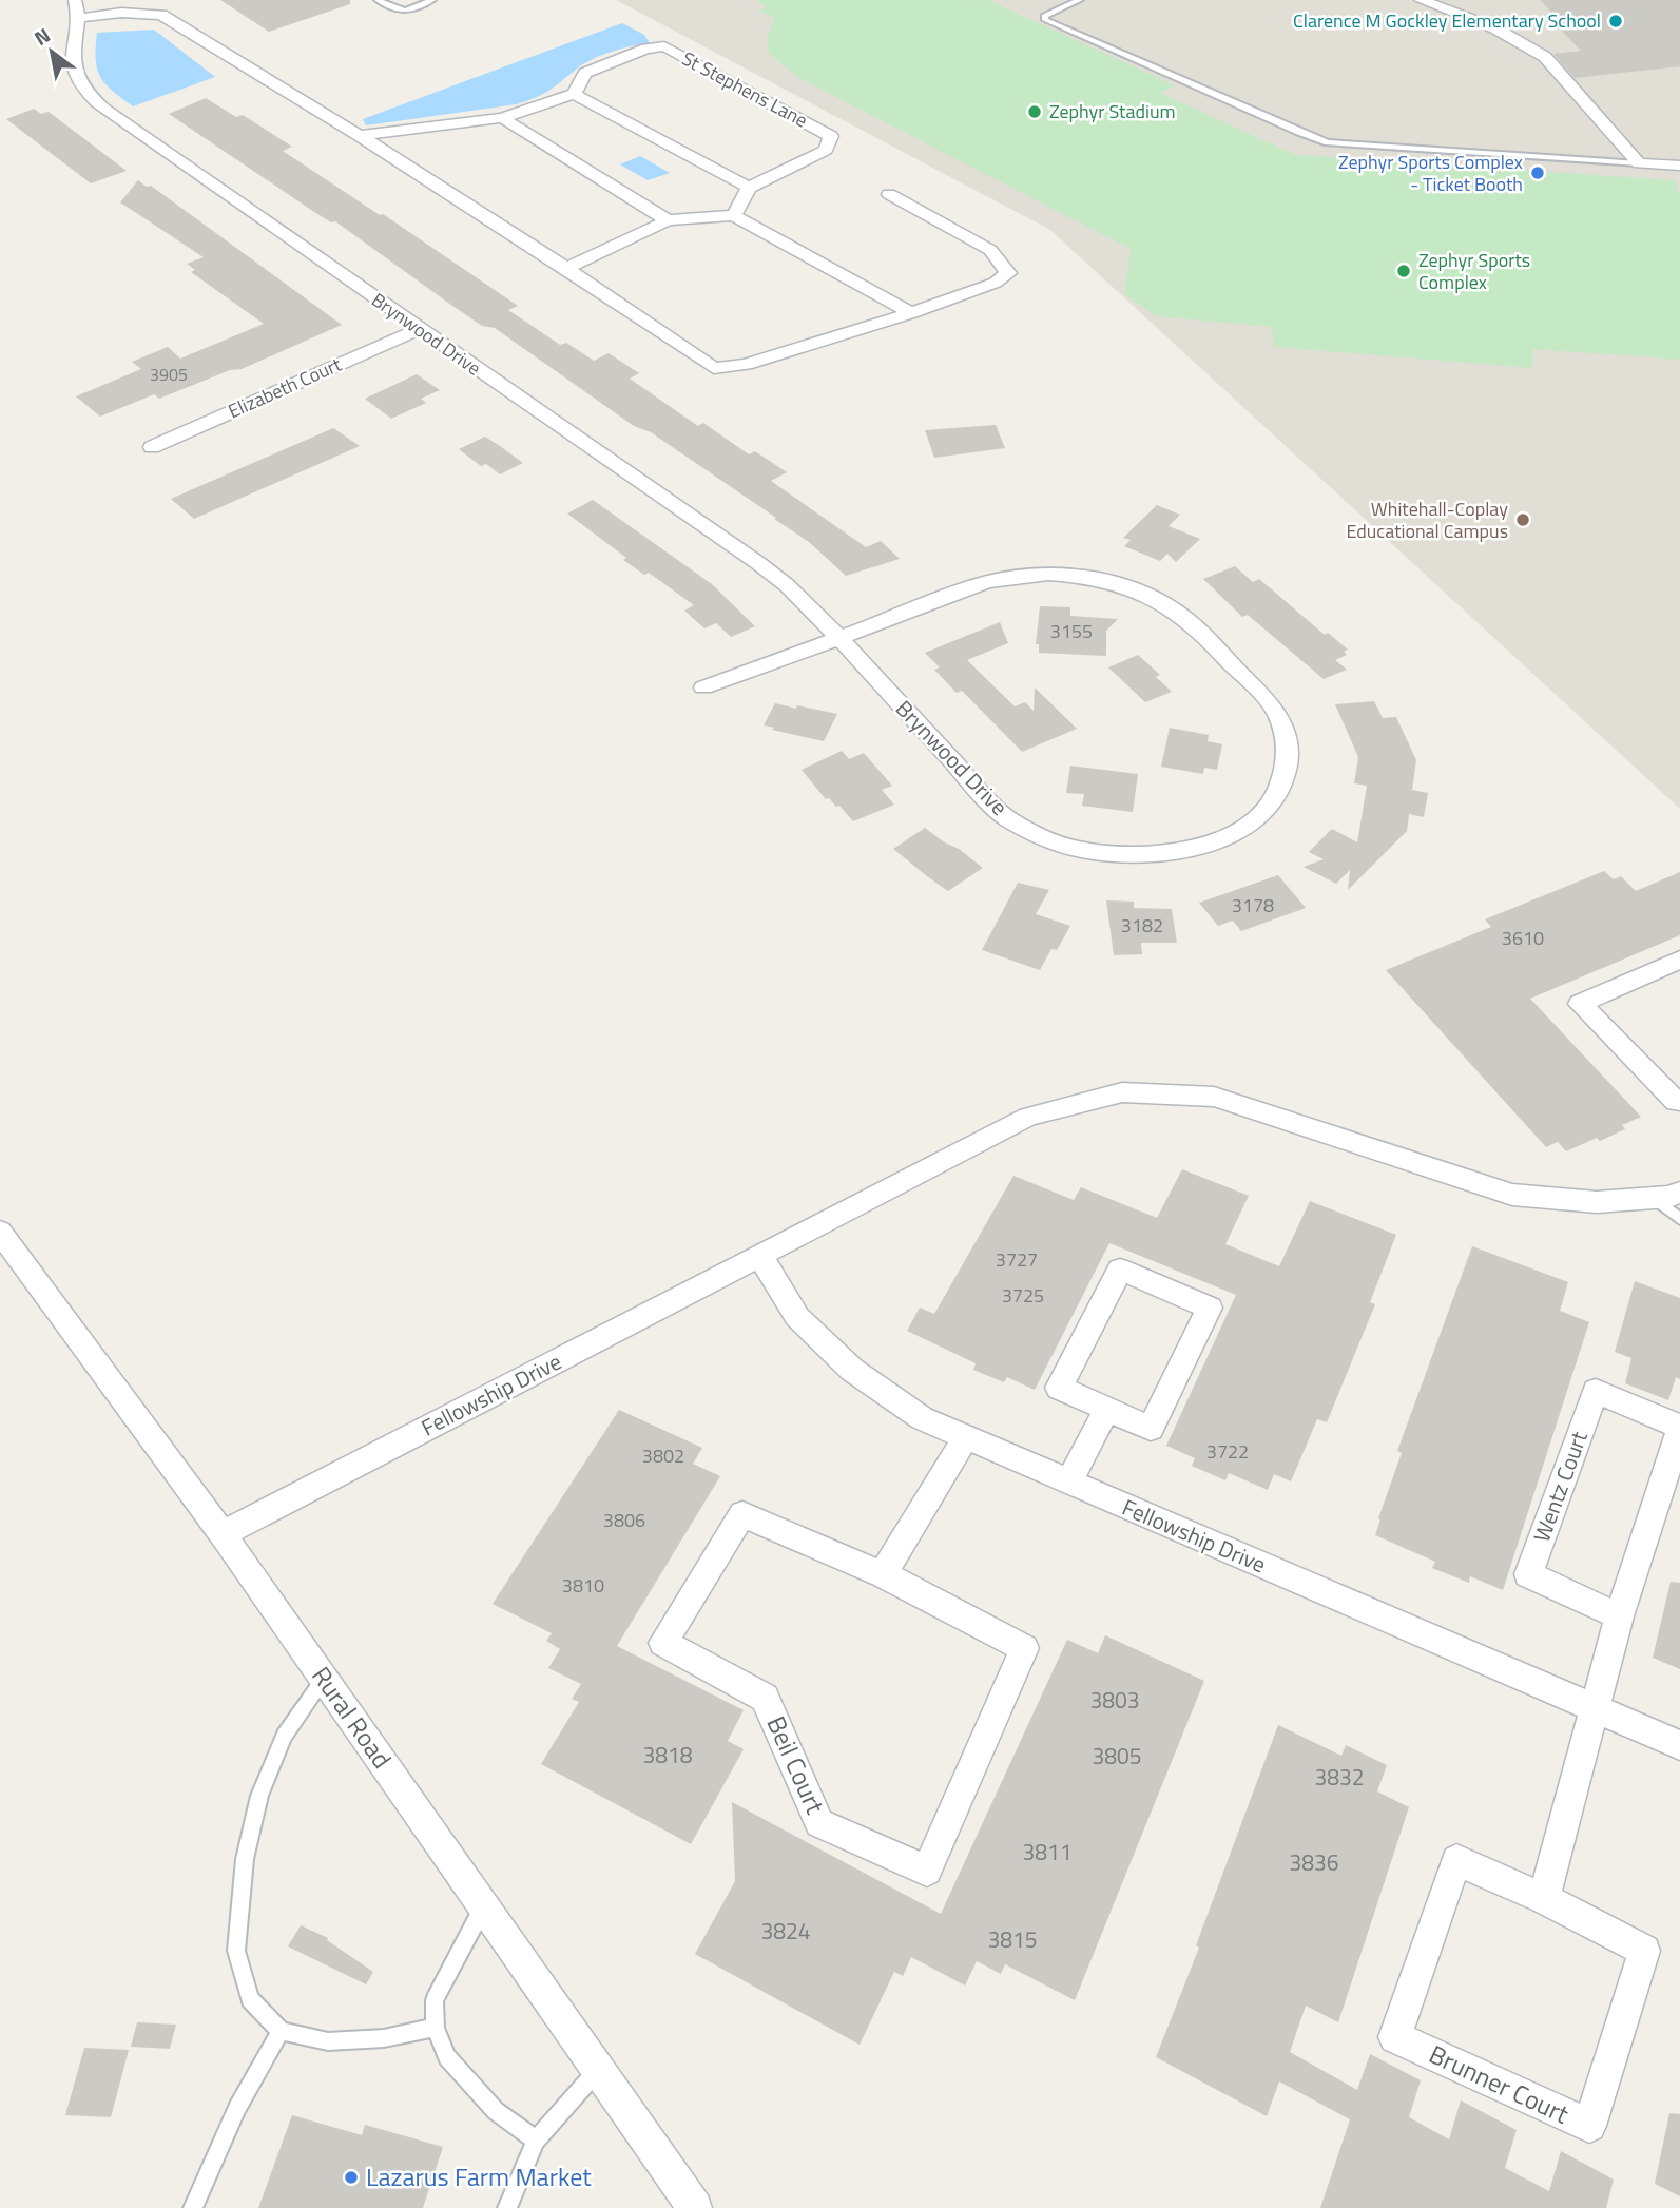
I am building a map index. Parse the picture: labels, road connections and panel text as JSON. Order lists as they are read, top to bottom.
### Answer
{
  "streets": {
    "street": [
      "St Stephens Lane",
      "Brynwood Drive",
      "Elizabeth Court",
      "Fellowship Drive",
      "Wentz Court",
      "Rural Road",
      "Beil Court",
      "Brunner Court"
    ]
  },
  "crossings": [
    ["Brynwood Drive", "Elizabeth Court"],
    ["Fellowship Drive", "Wentz Court"],
    ["Fellowship Drive", "Rural Road"]
  ],
  "places": [
    "Clarence M Gockley Elementary School",
    "Zephyr Stadium",
    "Zephyr Sports Complex - Ticket Booth",
    "Zephyr Sports Complex",
    "Whitehall-Coplay Educational Campus",
    "Lazarus Farm Market"
  ],
  "house_numbers": [
    "3905",
    "3155",
    "3178",
    "3182",
    "3610",
    "3727",
    "3725",
    "3722",
    "3802",
    "3806",
    "3810",
    "3803",
    "3818",
    "3805",
    "3832",
    "3811",
    "3836",
    "3824",
    "3815"
  ],
  "north": "top left"
}
